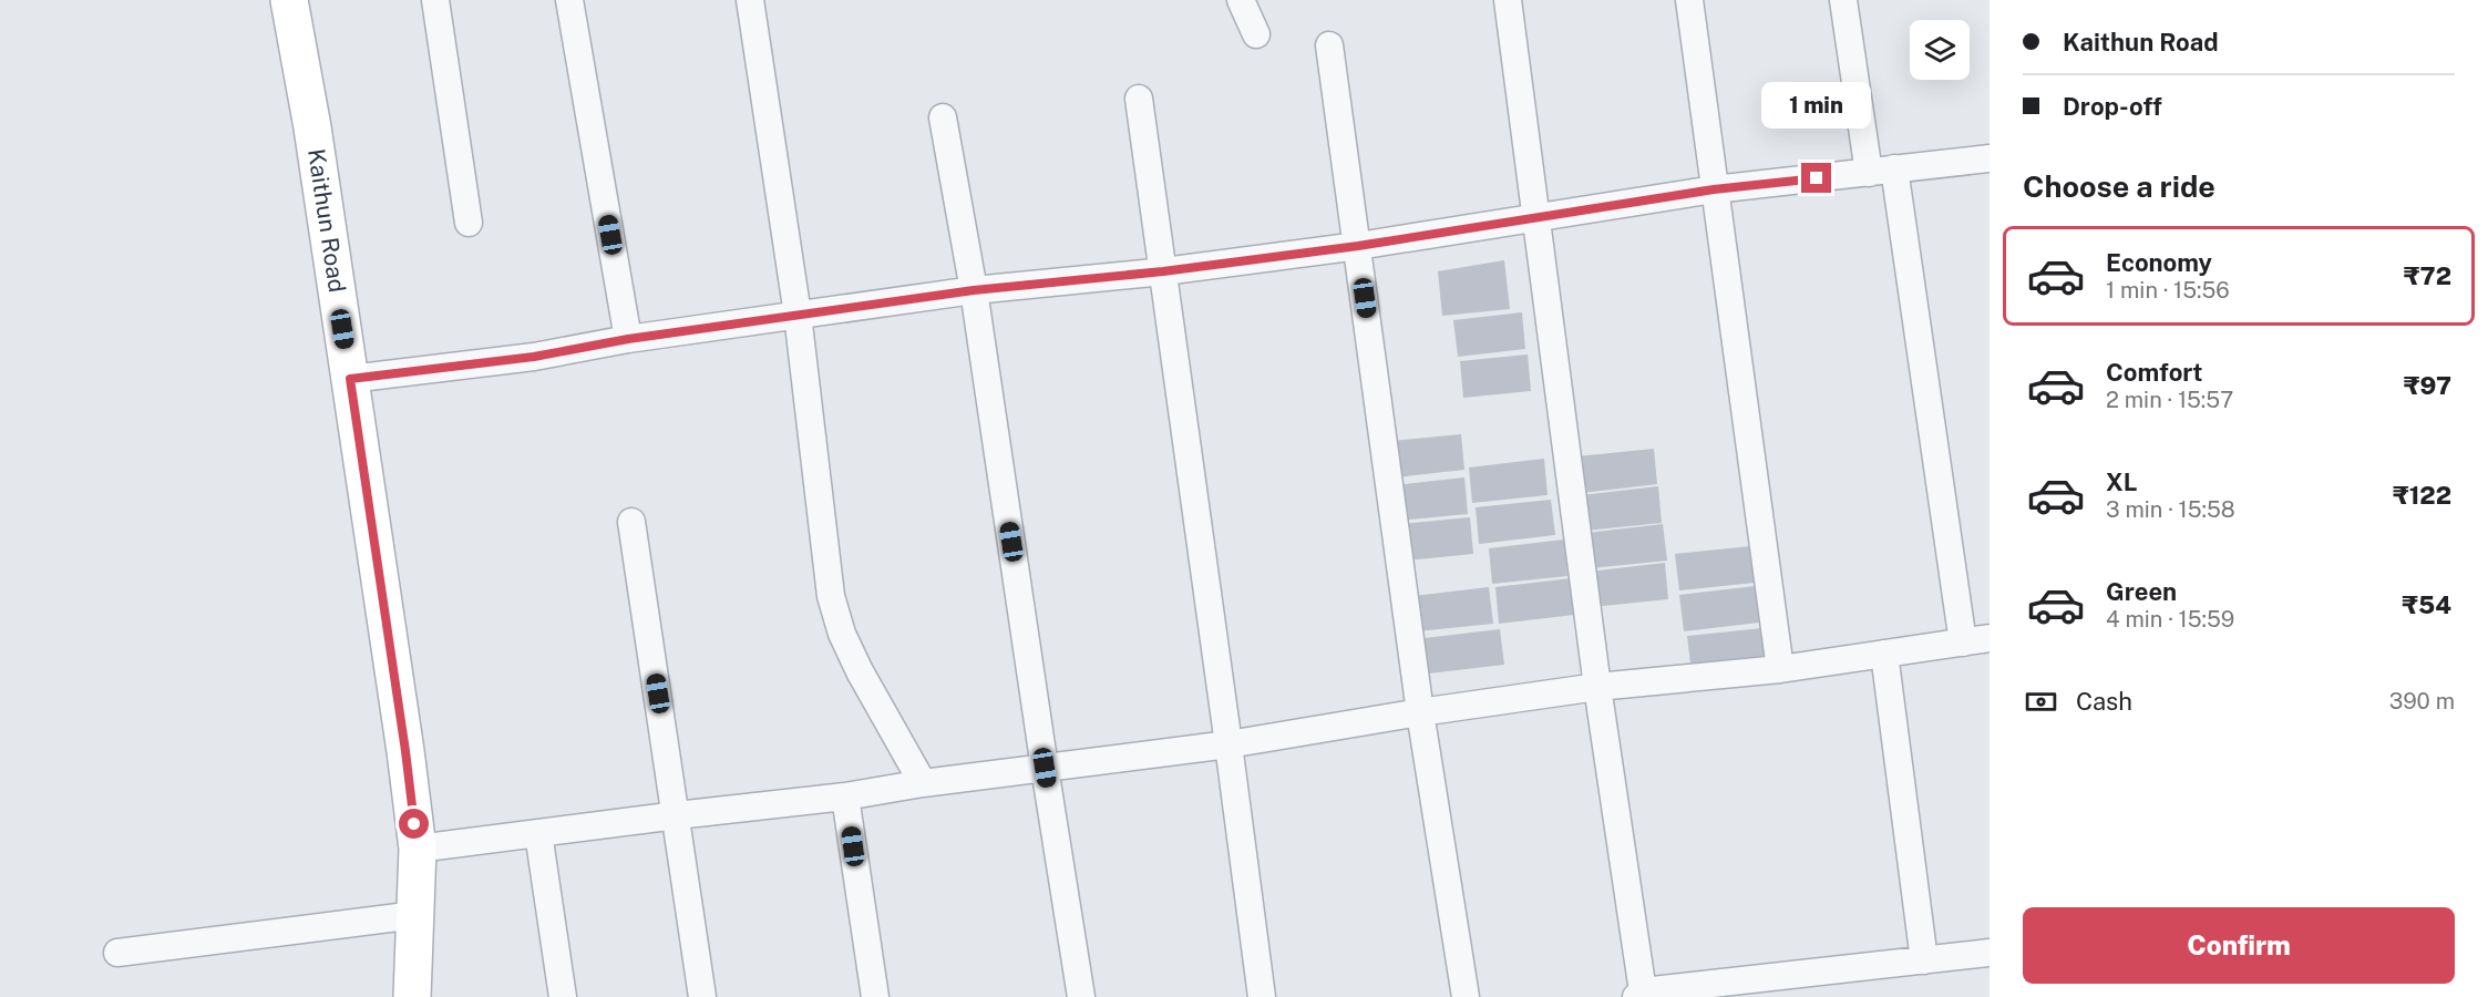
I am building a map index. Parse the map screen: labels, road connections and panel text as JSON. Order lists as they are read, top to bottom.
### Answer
{
  "streets": {
    "street": ["Kaithun Road"]
  },
  "page": {
    "banner": ["Kaithun Road", "Drop-off"],
    "bubble": "1 min",
    "heading": "Choose a ride",
    "list": [
      {
        "name": "Economy",
        "note": "1 min · 15:56",
        "value": "₹72"
      },
      {
        "name": "Comfort",
        "note": "2 min · 15:57",
        "value": "₹97"
      },
      {
        "name": "XL",
        "note": "3 min · 15:58",
        "value": "₹122"
      },
      {
        "name": "Green",
        "note": "4 min · 15:59",
        "value": "₹54"
      }
    ],
    "pay": ["Cash", "390 m"],
    "buttons": "Confirm"
  }
}
